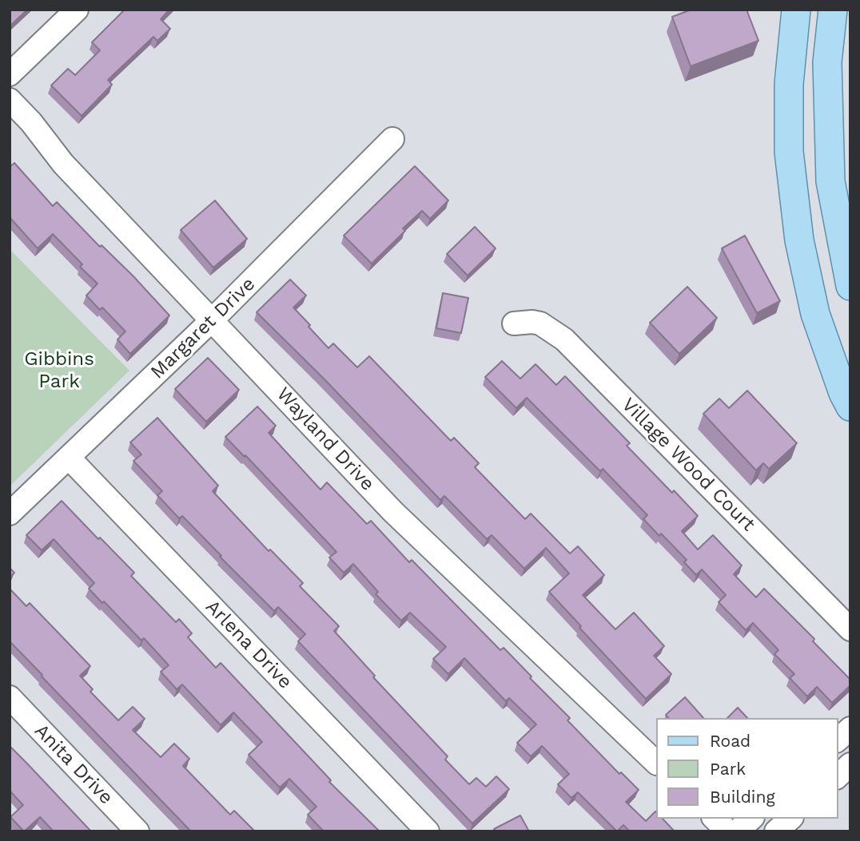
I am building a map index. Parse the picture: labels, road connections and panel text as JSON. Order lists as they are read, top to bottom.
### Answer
{
  "streets": {
    "street": [
      "Margaret Drive",
      "Wayland Drive",
      "Village Wood Court",
      "Arlena Drive",
      "Anita Drive"
    ]
  },
  "crossings": [
    ["Margaret Drive", "Wayland Drive"],
    ["Margaret Drive", "Arlena Drive"]
  ],
  "parks": ["Gibbins Park"],
  "legend": ["Road", "Park", "Building"]
}
